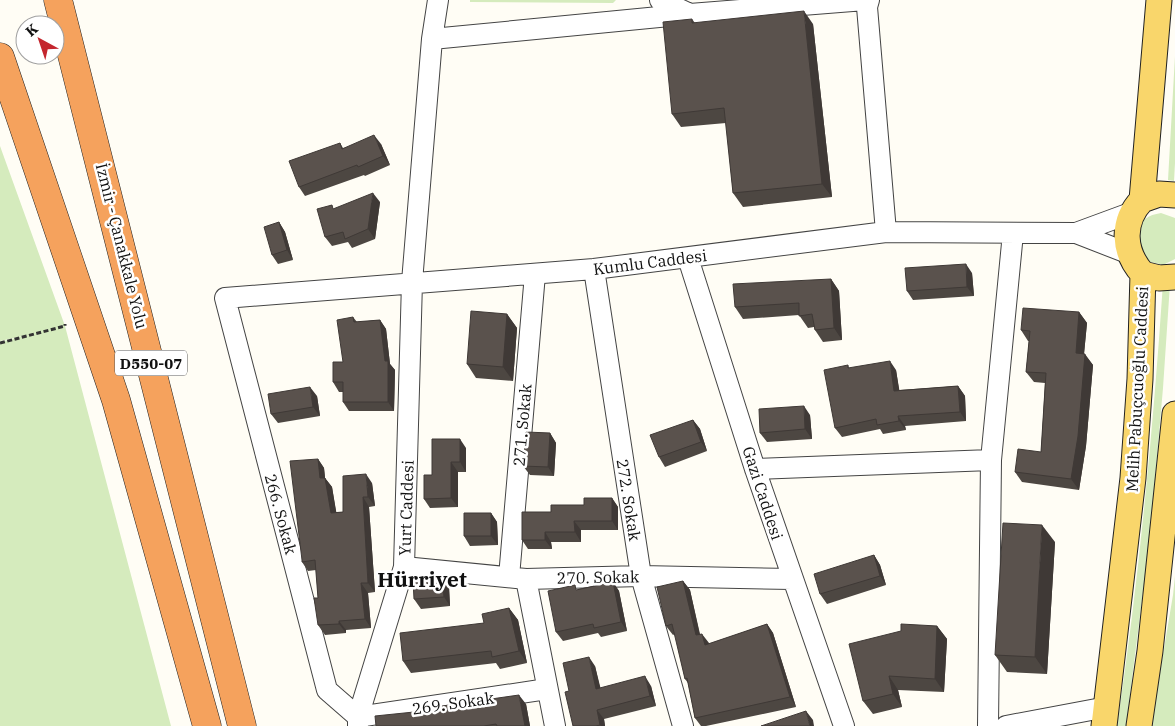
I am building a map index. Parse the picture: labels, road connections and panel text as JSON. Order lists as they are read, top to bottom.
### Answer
{
  "streets": {
    "highway": ["İzmir - Çanakkale Yolu", "D550-07"],
    "main road": ["Melih Pabuçcuoğlu Caddesi"],
    "street": [
      "Kumlu Caddesi",
      "271. Sokak",
      "Gazi Caddesi",
      "272. Sokak",
      "Yurt Caddesi",
      "266. Sokak",
      "270. Sokak",
      "269. Sokak"
    ]
  },
  "crossings": [
    ["Kumlu Caddesi", "271. Sokak"],
    ["Kumlu Caddesi", "Gazi Caddesi"],
    ["Kumlu Caddesi", "272. Sokak"],
    ["Kumlu Caddesi", "Yurt Caddesi"],
    ["Kumlu Caddesi", "266. Sokak"],
    ["271. Sokak", "270. Sokak"],
    ["271. Sokak", "269. Sokak"],
    ["Gazi Caddesi", "270. Sokak"],
    ["272. Sokak", "270. Sokak"],
    ["Yurt Caddesi", "266. Sokak"],
    ["Yurt Caddesi", "270. Sokak"],
    ["Yurt Caddesi", "269. Sokak"],
    ["266. Sokak", "269. Sokak"]
  ],
  "districts": ["Hürriyet"],
  "north": "top left"
}
